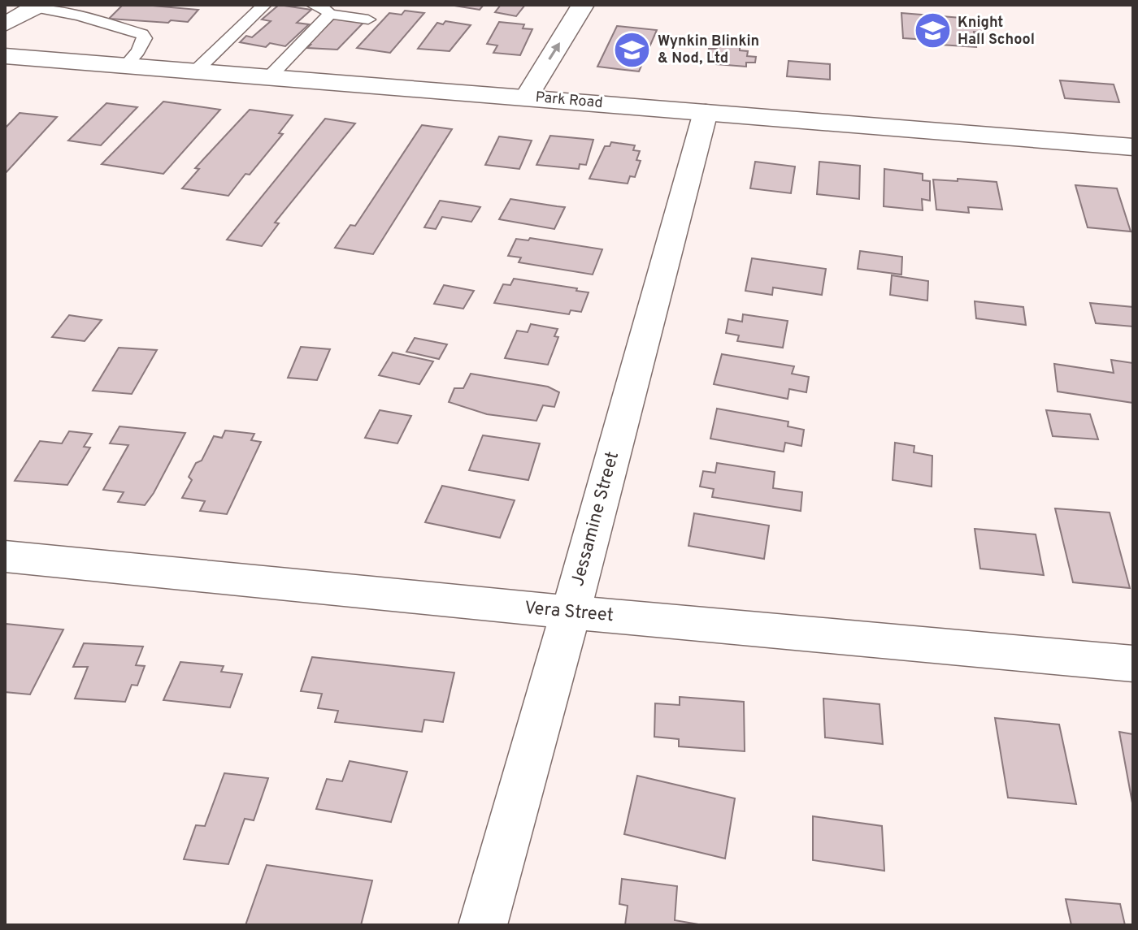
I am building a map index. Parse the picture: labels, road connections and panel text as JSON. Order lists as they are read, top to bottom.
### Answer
{
  "streets": {
    "street": ["Park Road", "Jessamine Street", "Vera Street"]
  },
  "crossings": [
    ["Park Road", "Jessamine Street"],
    ["Jessamine Street", "Vera Street"]
  ],
  "places": {
    "school or university": ["Knight Hall School", "Wynkin Blinkin & Nod, Ltd"]
  }
}
